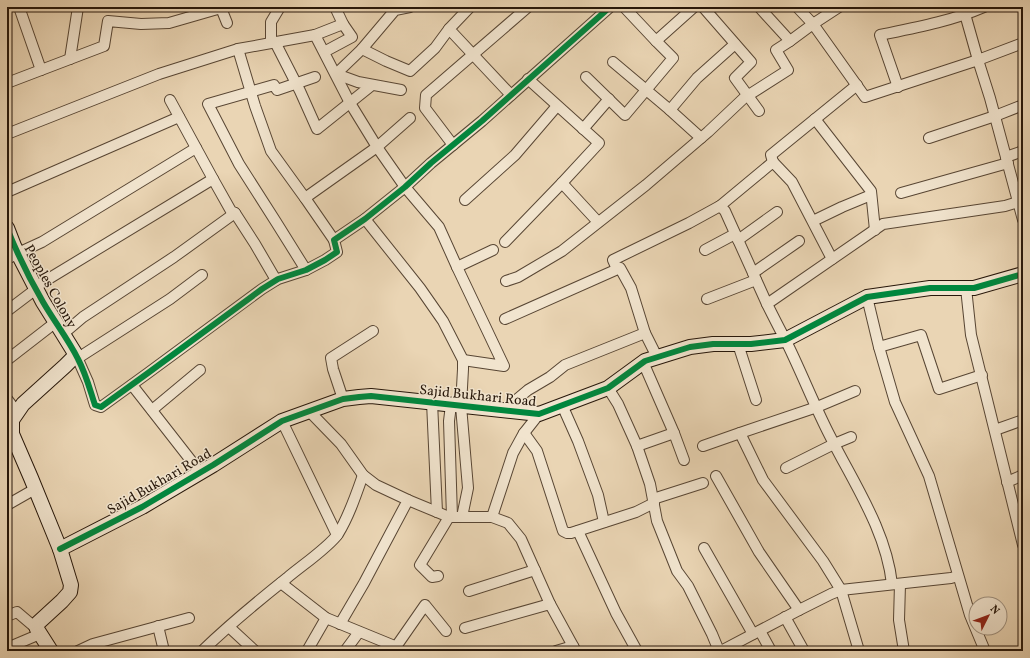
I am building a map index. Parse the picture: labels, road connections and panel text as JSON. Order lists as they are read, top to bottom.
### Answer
{
  "streets": {
    "street": ["Peoples Colony", "Sajid Bukhari Road"]
  },
  "north": "top right"
}
